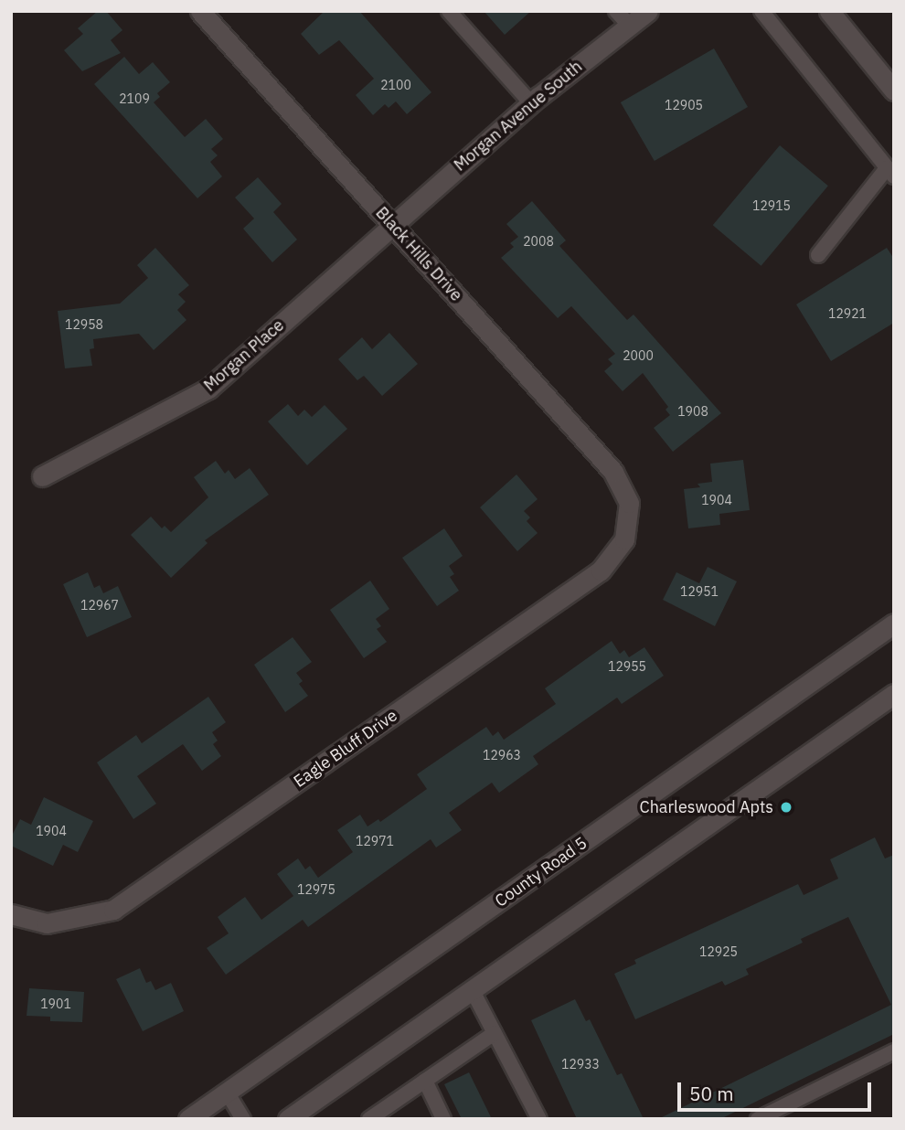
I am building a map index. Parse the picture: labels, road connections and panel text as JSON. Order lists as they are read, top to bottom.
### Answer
{
  "streets": {
    "street": [
      "Morgan Avenue South",
      "Black Hills Drive",
      "Morgan Place",
      "Eagle Bluff Drive",
      "County Road 5"
    ]
  },
  "crossings": [
    ["Morgan Avenue South", "Black Hills Drive"],
    ["Morgan Avenue South", "Morgan Place"],
    ["Black Hills Drive", "Morgan Place"],
    ["Black Hills Drive", "Eagle Bluff Drive"]
  ],
  "places": ["Charleswood Apts"],
  "house_numbers": [
    "2100",
    "2109",
    "12905",
    "12915",
    "2008",
    "12921",
    "12958",
    "2000",
    "1908",
    "1904",
    "12951",
    "12967",
    "12955",
    "12963",
    "1904",
    "12971",
    "12975",
    "12925",
    "1901",
    "12933"
  ],
  "scale_bar": "50 m"
}
